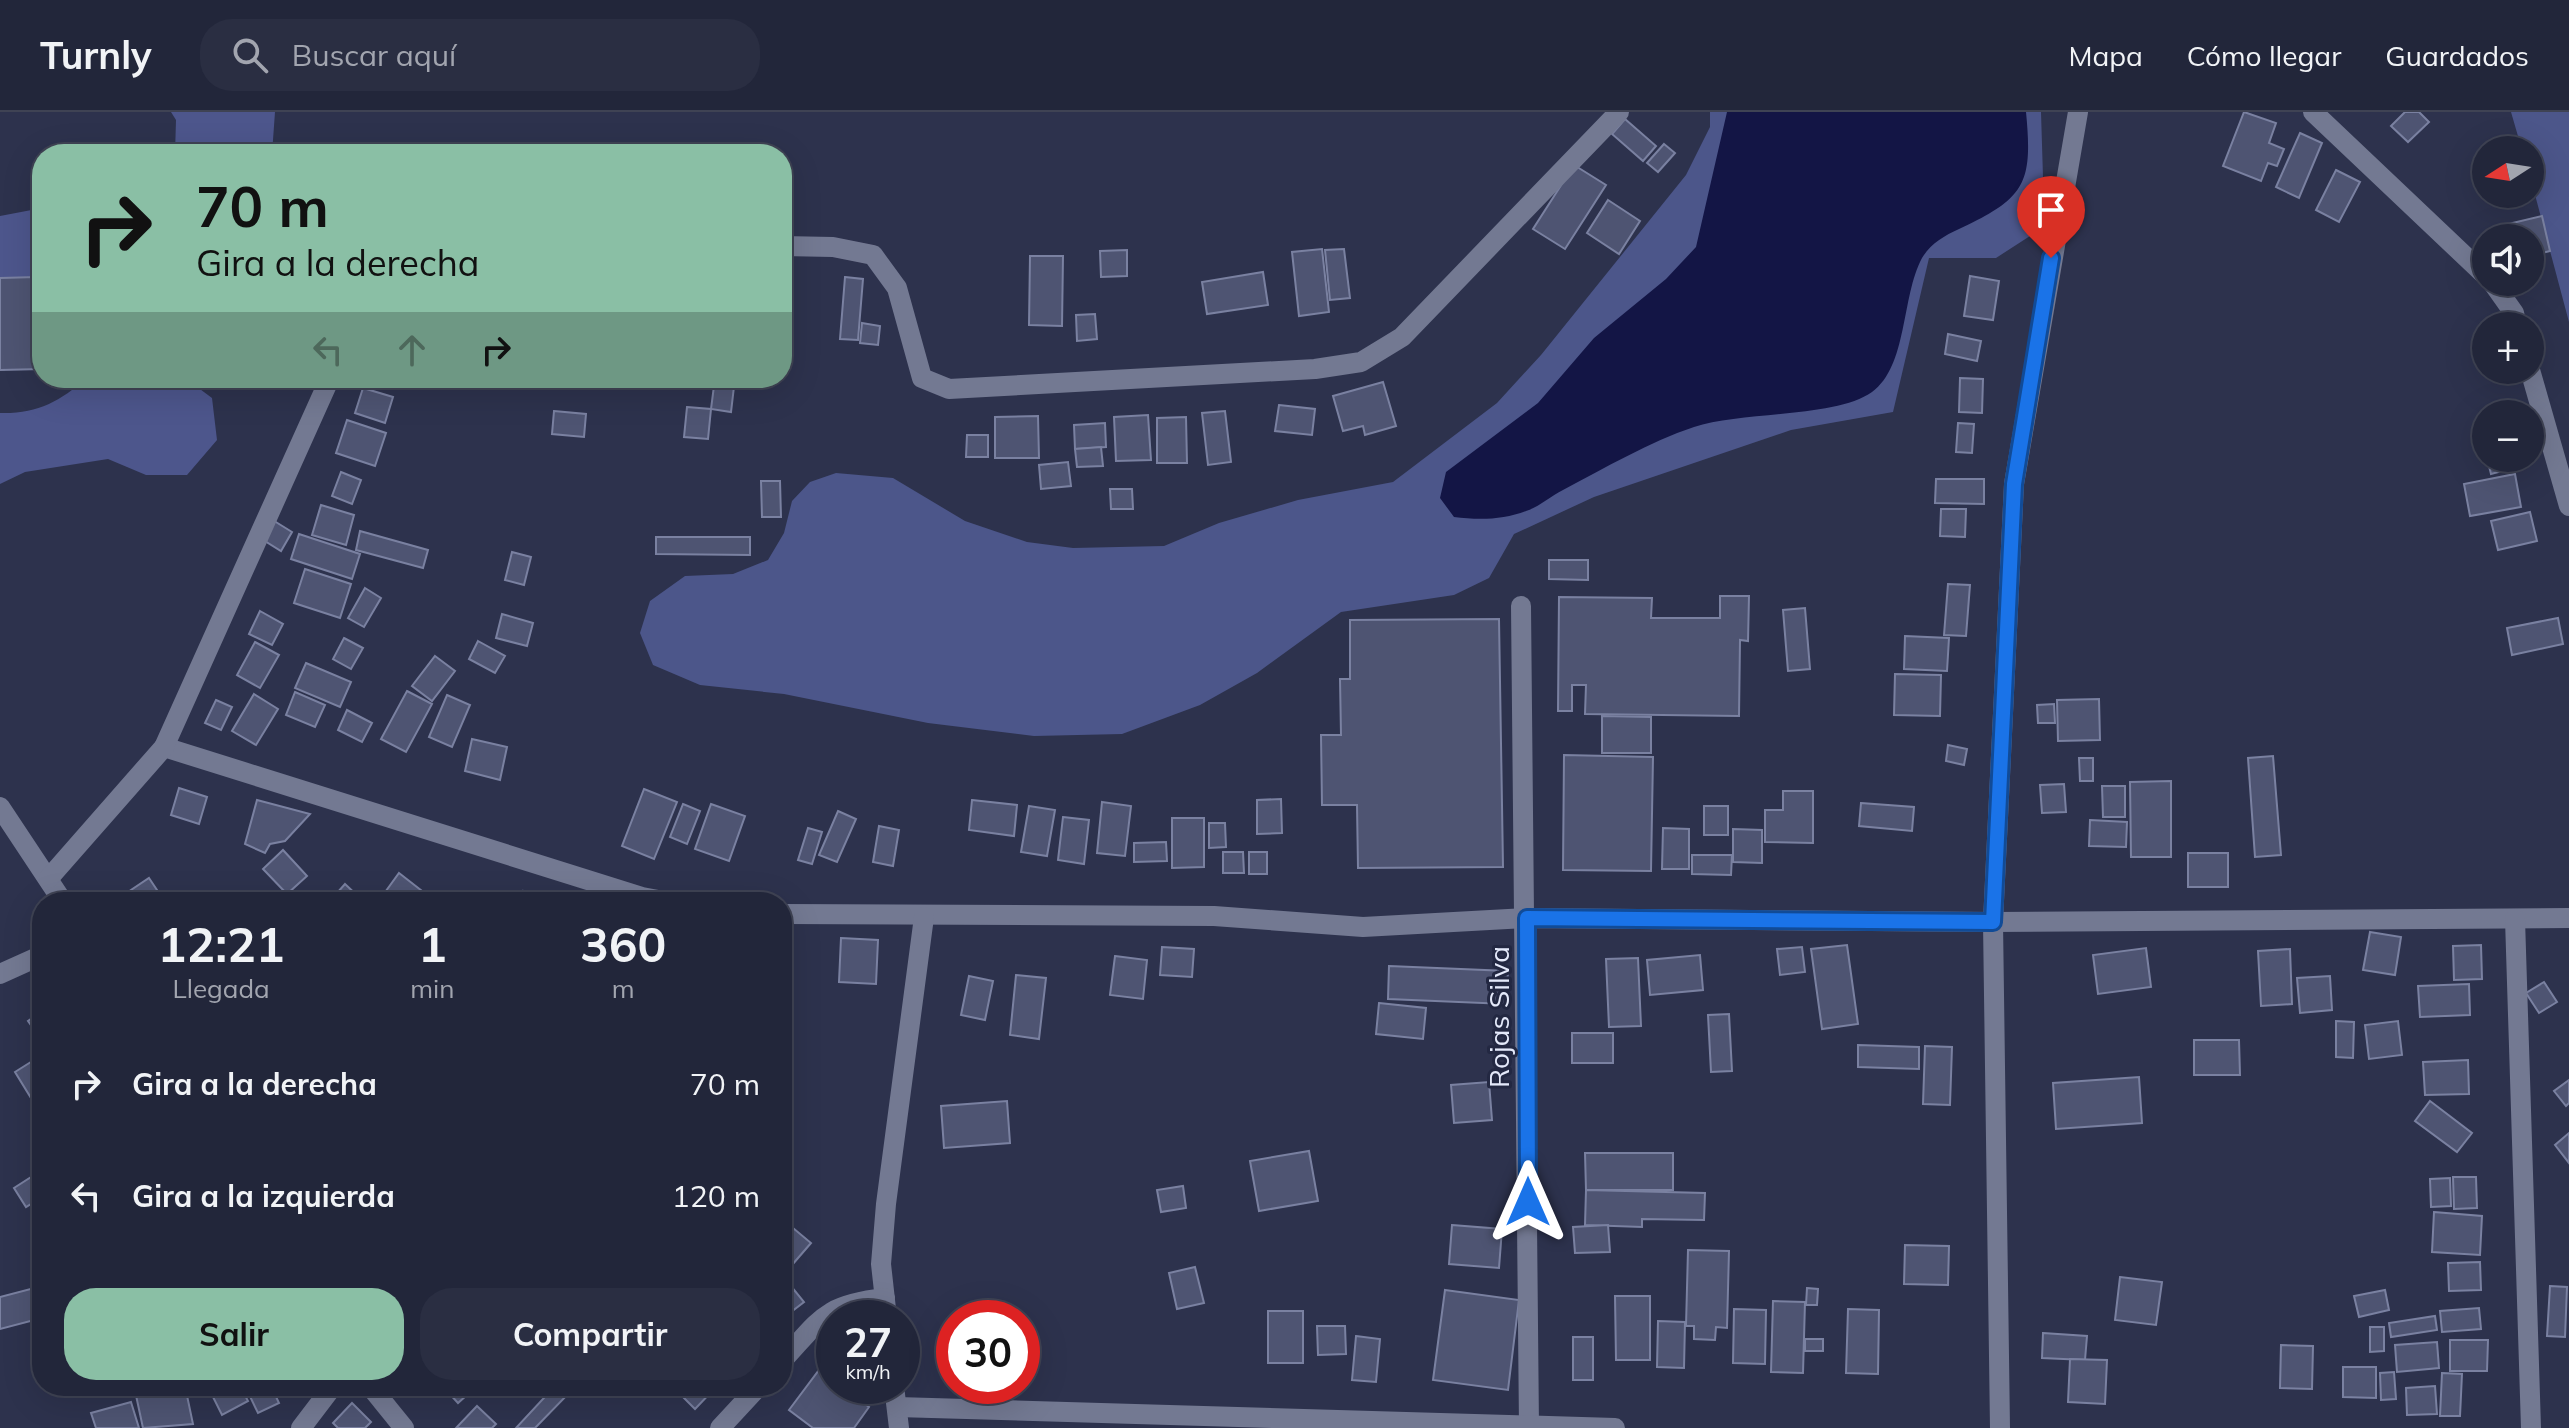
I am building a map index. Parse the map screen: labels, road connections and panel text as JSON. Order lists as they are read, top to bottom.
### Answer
{
  "streets": {
    "street": ["Rojas Silva"]
  },
  "north": "left",
  "page": {
    "header": "Turnly",
    "search": "Buscar aquí",
    "nav": ["Mapa", "Cómo llegar", "Guardados"],
    "map_buttons": ["+", "−"],
    "turn": ["70 m", "Gira a la derecha"],
    "eta": [
      "12:21",
      "Llegada",
      "1",
      "min",
      "360",
      "m"
    ],
    "list": [
      {
        "name": "Gira a la derecha",
        "value": "70 m"
      },
      {
        "name": "Gira a la izquierda",
        "value": "120 m"
      }
    ],
    "buttons": ["Salir", "Compartir"],
    "speed": "27 km/h",
    "limit": "30"
  }
}
